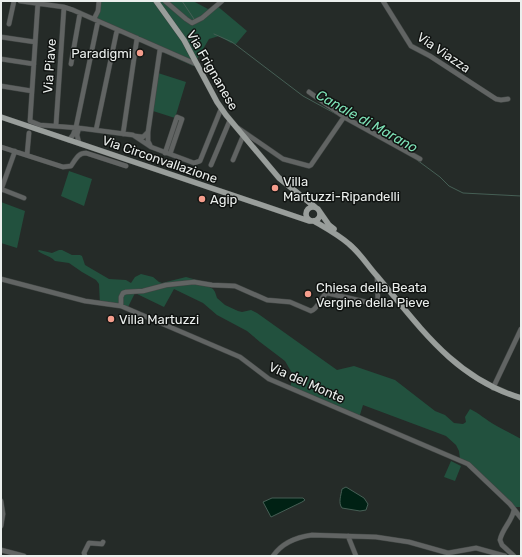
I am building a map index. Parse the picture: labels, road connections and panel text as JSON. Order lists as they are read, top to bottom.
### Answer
{
  "streets": {
    "main road": ["Via Frignanese", "Via Circonvallazione"],
    "street": ["Via Viazza", "Via Piave", "Via del Monte"]
  },
  "crossings": [
    ["Via Frignanese", "Via Circonvallazione"]
  ],
  "water": ["Canale di Marano"],
  "places": [
    "Paradigmi",
    "Villa Martuzzi-Ripandelli",
    "Agip",
    "Chiesa della Beata Vergine della Pieve",
    "Villa Martuzzi"
  ]
}
